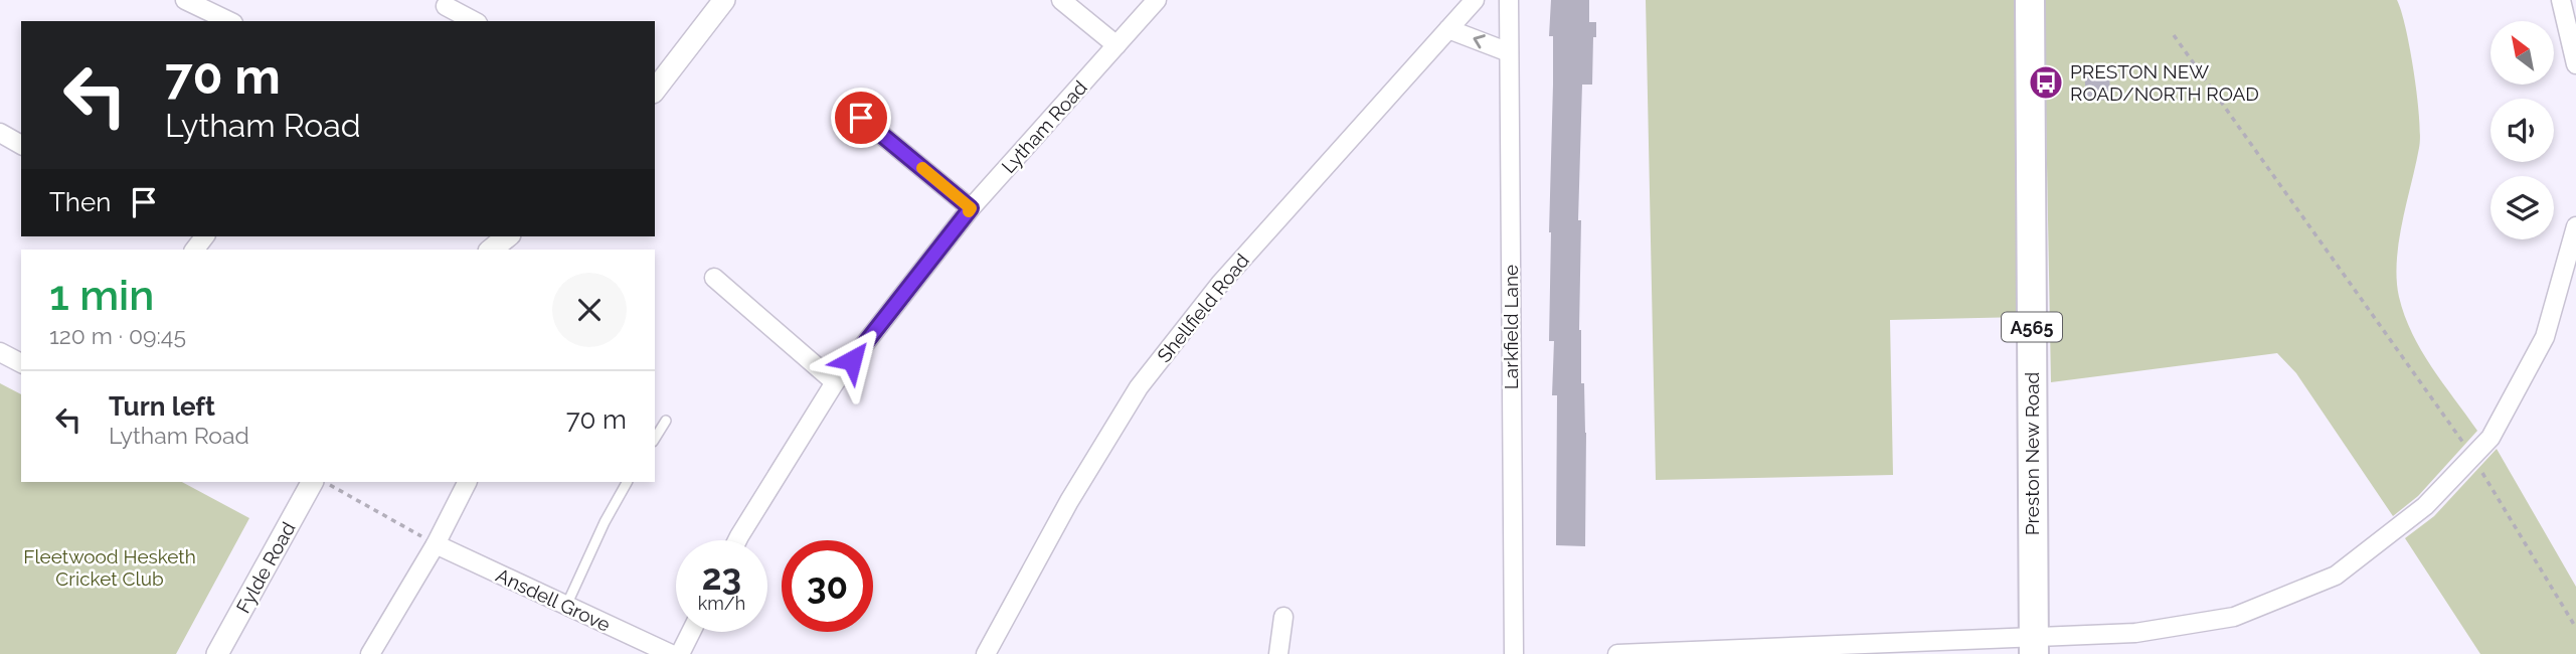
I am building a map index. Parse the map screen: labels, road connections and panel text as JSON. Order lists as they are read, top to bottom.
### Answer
{
  "streets": {
    "highway": ["A565", "Preston New Road"],
    "street": [
      "Lytham Road",
      "Shellfield Road",
      "Larkfield Lane",
      "Fylde Road",
      "Ansdell Grove"
    ]
  },
  "parks": ["Fleetwood Hesketh Cricket Club"],
  "places": {
    "bus stop": ["PRESTON NEW ROAD/NORTH ROAD"]
  },
  "north": "top left",
  "page": {
    "turn": ["70 m", "Lytham Road"],
    "then": "Then",
    "heading": ["1 min", "120 m · 09:45"],
    "list": [
      {
        "name": "Turn left",
        "note": "Lytham Road",
        "value": "70 m"
      }
    ],
    "speed": "23 km/h",
    "limit": "30"
  }
}
